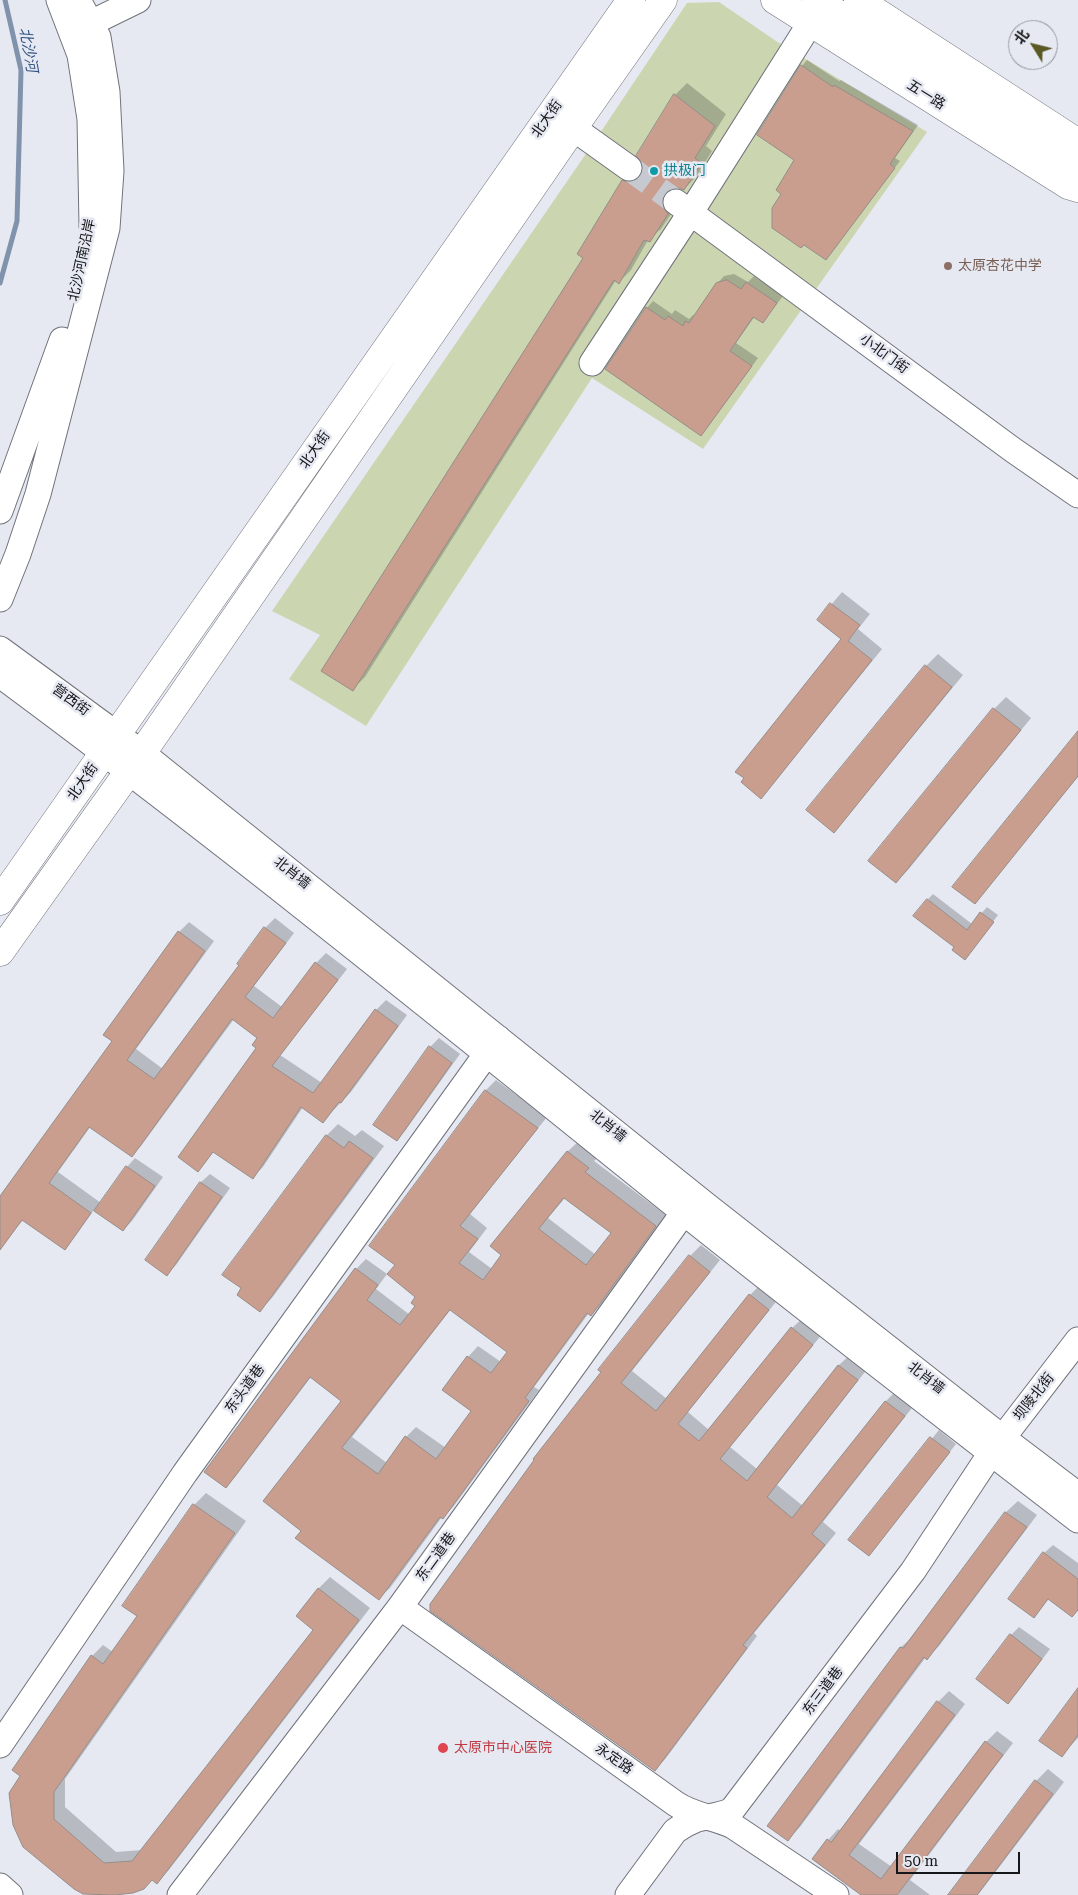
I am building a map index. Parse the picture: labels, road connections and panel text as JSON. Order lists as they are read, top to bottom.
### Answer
{
  "streets": {
    "main road": ["五一路", "北大街"],
    "street": [
      "北沙河南沿岸",
      "小北门街",
      "营西街",
      "北肖墙",
      "东头道巷",
      "坝陵北街",
      "东二道巷",
      "东三道巷",
      "永定路"
    ]
  },
  "crossings": [
    ["北大街", "营西街"],
    ["营西街", "北肖墙"],
    ["北肖墙", "东头道巷"],
    ["北肖墙", "坝陵北街"],
    ["北肖墙", "东三道巷"],
    ["坝陵北街", "东三道巷"],
    ["东二道巷", "永定路"],
    ["东三道巷", "永定路"]
  ],
  "water": ["北沙河"],
  "places": ["拱极门", "太原杏花中学", "太原市中心医院"],
  "scale_bar": "50 m",
  "north": "top left"
}
